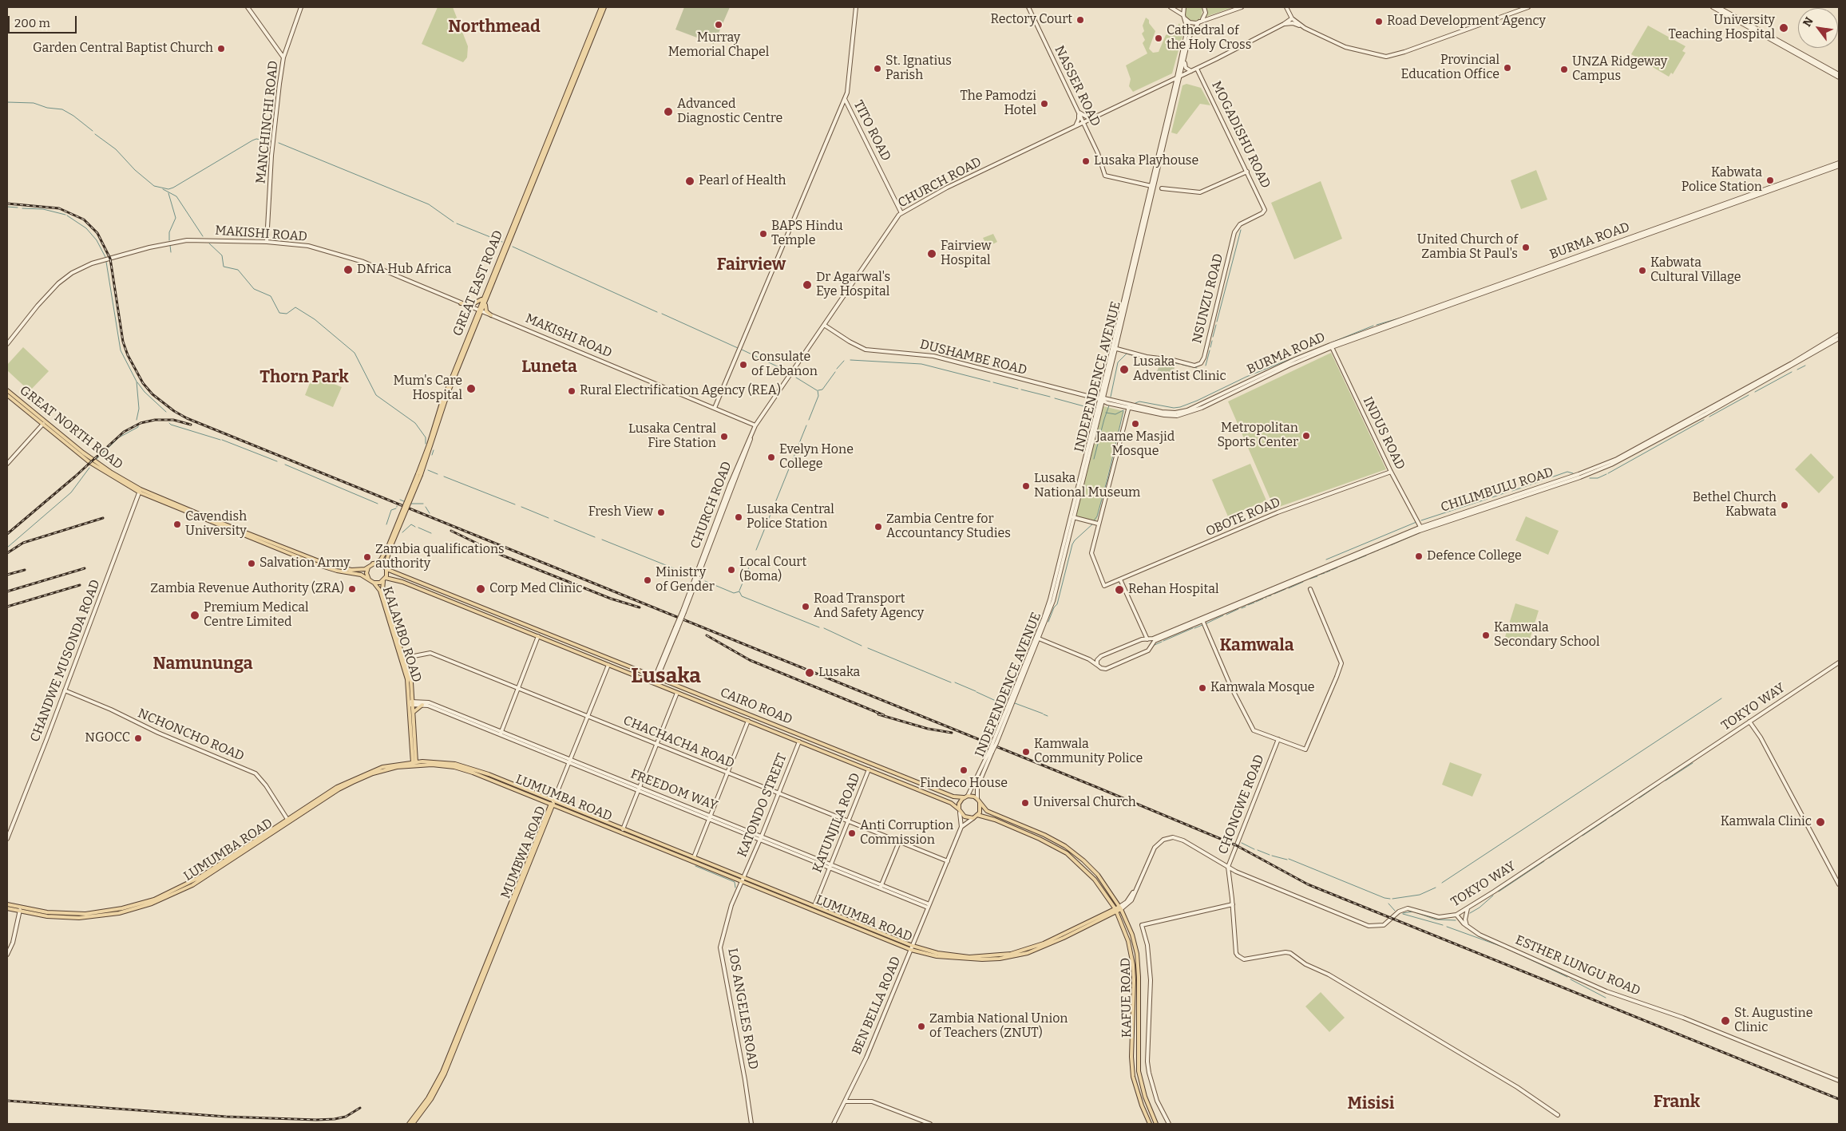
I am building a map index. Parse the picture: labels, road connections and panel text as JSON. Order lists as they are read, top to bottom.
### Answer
{
  "streets": {
    "main road": [
      "NASSER ROAD",
      "MANCHINCHI ROAD",
      "TITO ROAD",
      "MOGADISHU ROAD",
      "CHURCH ROAD",
      "MAKISHI ROAD",
      "BURMA ROAD",
      "GREAT EAST ROAD",
      "NSUNZU ROAD",
      "DUSHAMBE ROAD",
      "INDEPENDENCE AVENUE",
      "GREAT NORTH ROAD",
      "INDUS ROAD",
      "CHILIMBULU ROAD",
      "OBOTE ROAD",
      "KALAMBO ROAD",
      "CHANDWE MUSONDA ROAD",
      "CAIRO ROAD",
      "TOKYO WAY",
      "NCHONCHO ROAD",
      "CHACHACHA ROAD",
      "FREEDOM WAY",
      "LUMUMBA ROAD",
      "CHONGWE ROAD",
      "KATONDO STREET",
      "KATUNJILA ROAD",
      "MUMBWA ROAD",
      "ESTHER LUNGU ROAD",
      "KAFUE ROAD",
      "BEN BELLA ROAD",
      "LOS ANGELES ROAD"
    ]
  },
  "crossings": [
    ["NASSER ROAD", "CHURCH ROAD"],
    ["NASSER ROAD", "INDEPENDENCE AVENUE"],
    ["MANCHINCHI ROAD", "MAKISHI ROAD"],
    ["TITO ROAD", "CHURCH ROAD"],
    ["MOGADISHU ROAD", "CHURCH ROAD"],
    ["MOGADISHU ROAD", "NSUNZU ROAD"],
    ["CHURCH ROAD", "MAKISHI ROAD"],
    ["CHURCH ROAD", "DUSHAMBE ROAD"],
    ["CHURCH ROAD", "INDEPENDENCE AVENUE"],
    ["CHURCH ROAD", "CAIRO ROAD"],
    ["MAKISHI ROAD", "GREAT EAST ROAD"],
    ["BURMA ROAD", "DUSHAMBE ROAD"],
    ["BURMA ROAD", "INDEPENDENCE AVENUE"],
    ["BURMA ROAD", "INDUS ROAD"],
    ["GREAT EAST ROAD", "GREAT NORTH ROAD"],
    ["GREAT EAST ROAD", "KALAMBO ROAD"],
    ["GREAT EAST ROAD", "CAIRO ROAD"],
    ["NSUNZU ROAD", "INDEPENDENCE AVENUE"],
    ["DUSHAMBE ROAD", "INDEPENDENCE AVENUE"],
    ["INDEPENDENCE AVENUE", "CHILIMBULU ROAD"],
    ["INDEPENDENCE AVENUE", "CAIRO ROAD"],
    ["INDEPENDENCE AVENUE", "KAFUE ROAD"],
    ["INDEPENDENCE AVENUE", "BEN BELLA ROAD"],
    ["GREAT NORTH ROAD", "KALAMBO ROAD"],
    ["GREAT NORTH ROAD", "CHANDWE MUSONDA ROAD"],
    ["GREAT NORTH ROAD", "CAIRO ROAD"],
    ["INDUS ROAD", "CHILIMBULU ROAD"],
    ["INDUS ROAD", "OBOTE ROAD"],
    ["KALAMBO ROAD", "CAIRO ROAD"],
    ["KALAMBO ROAD", "CHACHACHA ROAD"],
    ["KALAMBO ROAD", "FREEDOM WAY"],
    ["KALAMBO ROAD", "LUMUMBA ROAD"],
    ["CHANDWE MUSONDA ROAD", "NCHONCHO ROAD"],
    ["CAIRO ROAD", "KATONDO STREET"],
    ["CAIRO ROAD", "KATUNJILA ROAD"],
    ["CAIRO ROAD", "KAFUE ROAD"],
    ["CAIRO ROAD", "BEN BELLA ROAD"],
    ["TOKYO WAY", "LUMUMBA ROAD"],
    ["TOKYO WAY", "CHONGWE ROAD"],
    ["TOKYO WAY", "ESTHER LUNGU ROAD"],
    ["TOKYO WAY", "KAFUE ROAD"],
    ["NCHONCHO ROAD", "LUMUMBA ROAD"],
    ["CHACHACHA ROAD", "KATONDO STREET"],
    ["CHACHACHA ROAD", "KATUNJILA ROAD"],
    ["CHACHACHA ROAD", "BEN BELLA ROAD"],
    ["FREEDOM WAY", "KATONDO STREET"],
    ["FREEDOM WAY", "KATUNJILA ROAD"],
    ["FREEDOM WAY", "BEN BELLA ROAD"],
    ["LUMUMBA ROAD", "KATONDO STREET"],
    ["LUMUMBA ROAD", "KATUNJILA ROAD"],
    ["LUMUMBA ROAD", "MUMBWA ROAD"],
    ["LUMUMBA ROAD", "KAFUE ROAD"],
    ["LUMUMBA ROAD", "BEN BELLA ROAD"],
    ["LUMUMBA ROAD", "LOS ANGELES ROAD"],
    ["KATONDO STREET", "LOS ANGELES ROAD"],
    ["KAFUE ROAD", "BEN BELLA ROAD"]
  ],
  "districts": [
    "Northmead",
    "Fairview",
    "Luneta",
    "Thorn Park",
    "Kamwala",
    "Namununga",
    "Lusaka",
    "Frank",
    "Misisi"
  ],
  "places": [
    "Rectory Court",
    "Road Development Agency",
    "Murray Memorial Chapel",
    "University Teaching Hospital",
    "Cathedral of the Holy Cross",
    "Garden Central Baptist Church",
    "Provincial Education Office",
    "St. Ignatius Parish",
    "UNZA Ridgeway Campus",
    "The Pamodzi Hotel",
    "Advanced Diagnostic Centre",
    "Lusaka Playhouse",
    "Kabwata Police Station",
    "Pearl of Health",
    "BAPS Hindu Temple",
    "United Church of Zambia St Paul's",
    "Fairview Hospital",
    "DNA Hub Africa",
    "Kabwata Cultural Village",
    "Dr Agarwal's Eye Hospital",
    "Consulate of Lebanon",
    "Lusaka Adventist Clinic",
    "Mum's Care Hospital",
    "Rural Electrification Agency (REA)",
    "Jaame Masjid Mosque",
    "Metropolitan Sports Center",
    "Lusaka Central Fire Station",
    "Evelyn Hone College",
    "Lusaka National Museum",
    "Bethel Church Kabwata",
    "Fresh View",
    "Lusaka Central Police Station",
    "Cavendish University",
    "Zambia Centre for Accountancy Studies",
    "Defence College",
    "Zambia qualifications authority",
    "Salvation Army",
    "Local Court (Boma)",
    "Ministry of Gender",
    "Zambia Revenue Authority (ZRA)",
    "Corp Med Clinic",
    "Rehan Hospital",
    "Road Transport And Safety Agency",
    "Premium Medical Centre Limited",
    "Kamwala Secondary School",
    "Lusaka",
    "Kamwala Mosque",
    "NGOCC",
    "Kamwala Community Police",
    "Findeco House",
    "Universal Church",
    "Kamwala Clinic",
    "Anti Corruption Commission",
    "St. Augustine Clinic",
    "Zambia National Union of Teachers (ZNUT)"
  ],
  "scale_bar": "200 m",
  "north": "top left"
}
